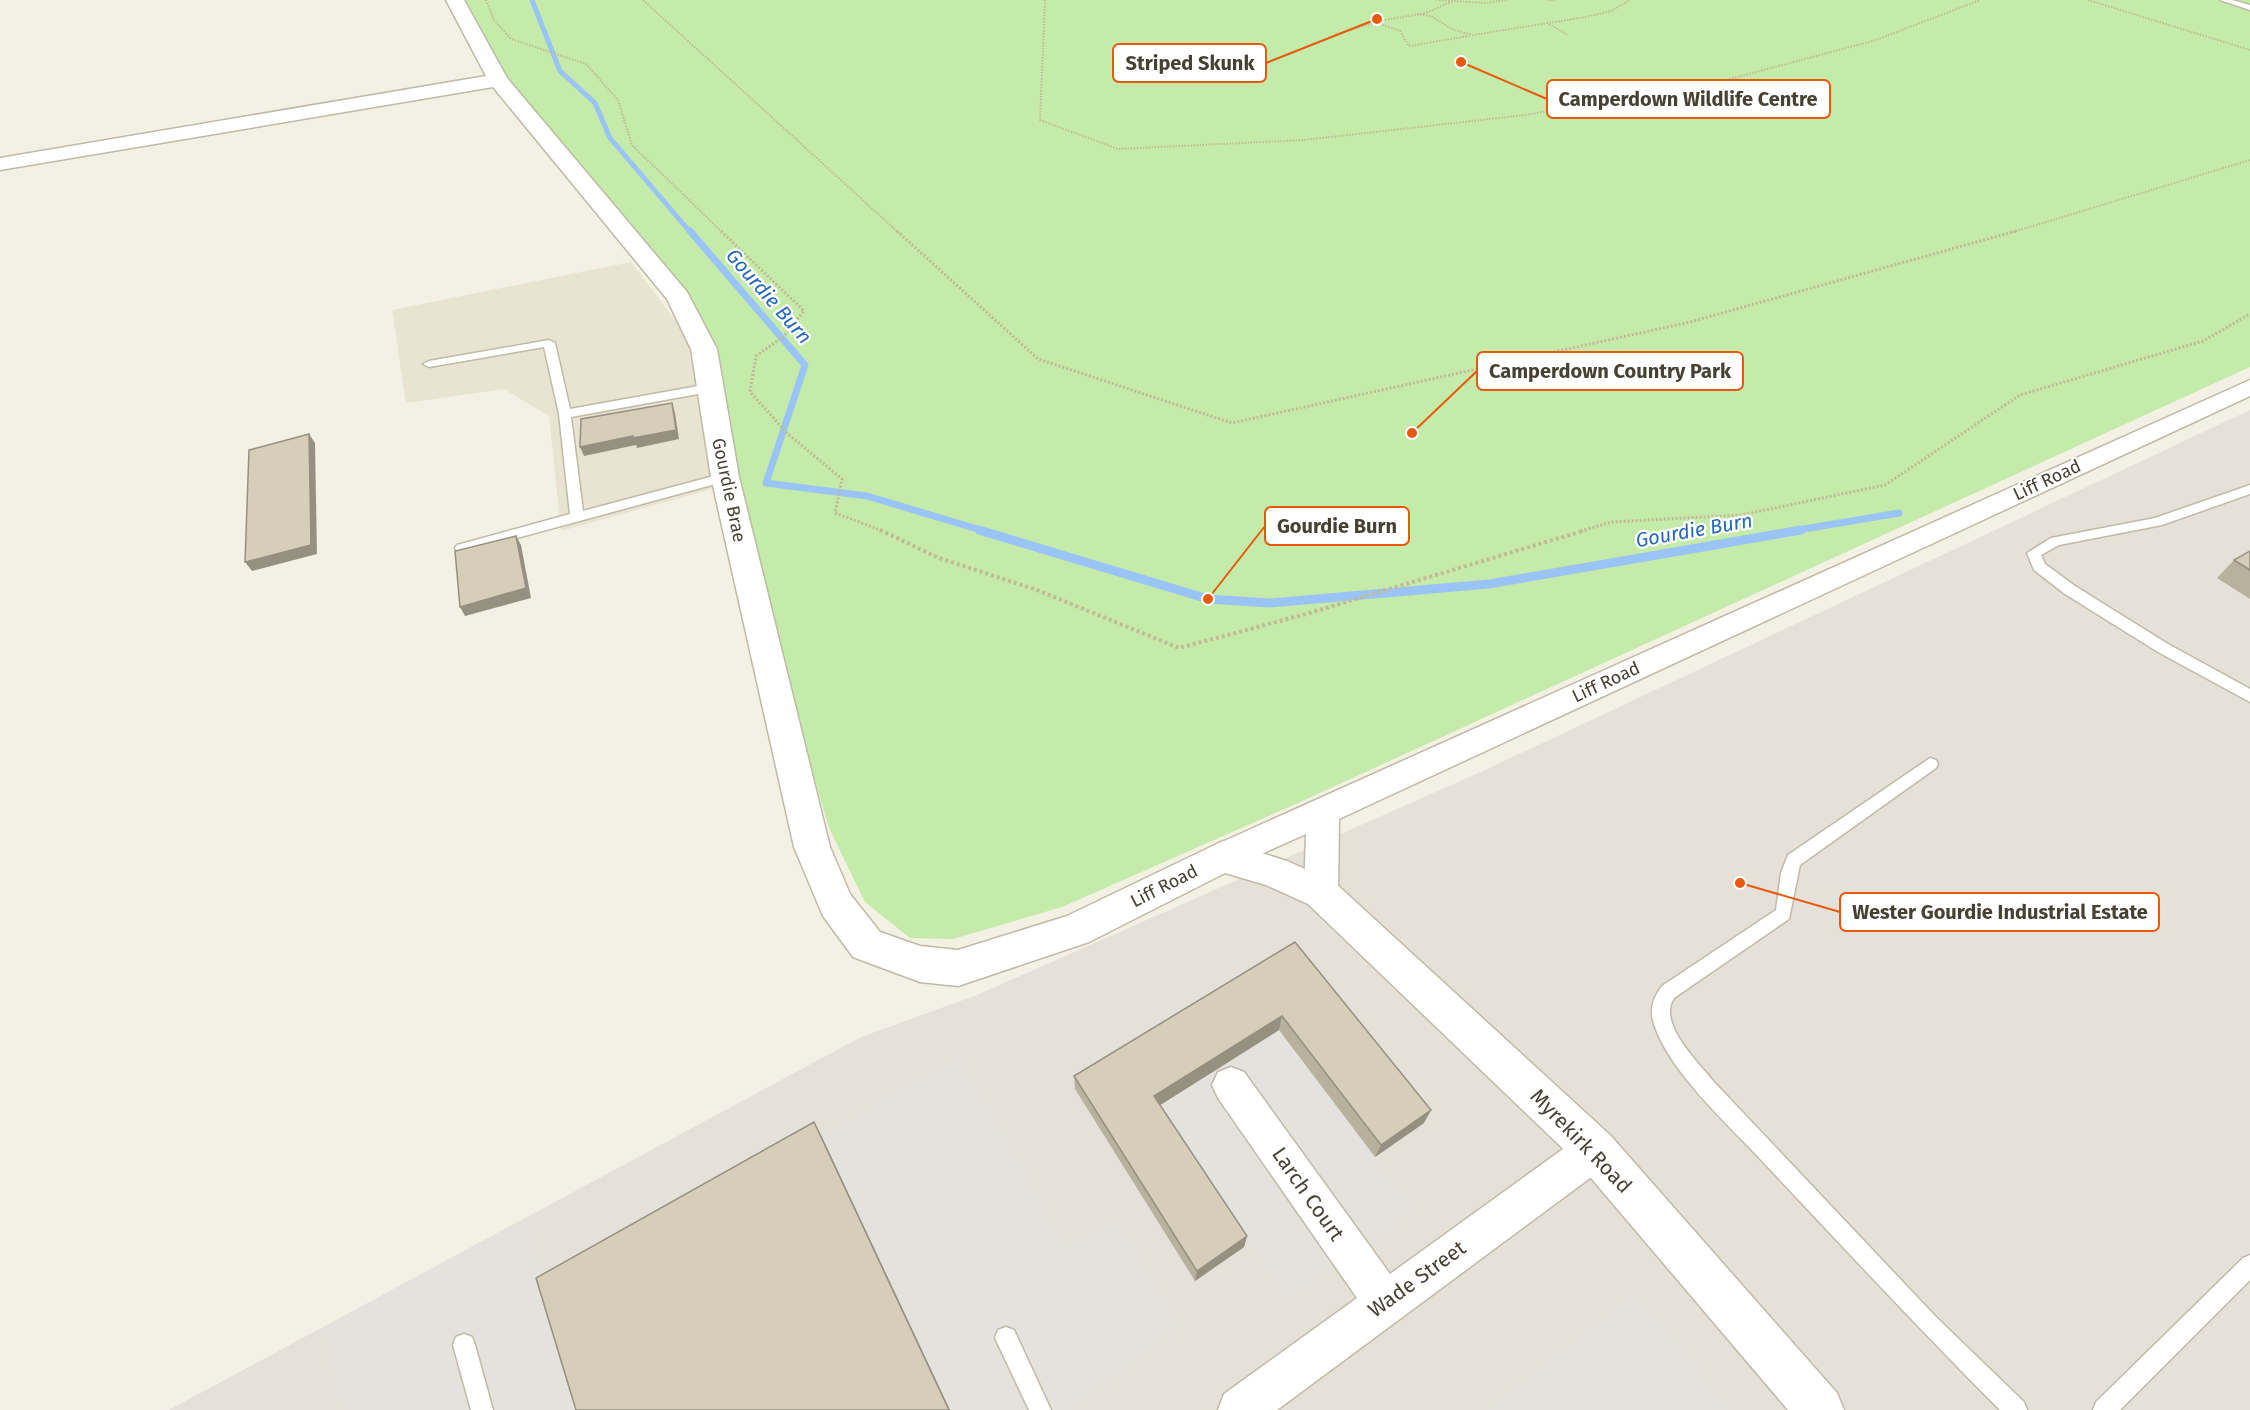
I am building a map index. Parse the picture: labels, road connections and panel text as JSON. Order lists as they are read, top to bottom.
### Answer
{
  "streets": {
    "street": [
      "Liff Road",
      "Gourdie Brae",
      "Myrekirk Road",
      "Larch Court",
      "Wade Street"
    ]
  },
  "crossings": [
    ["Liff Road", "Gourdie Brae"],
    ["Liff Road", "Myrekirk Road"],
    ["Myrekirk Road", "Wade Street"],
    ["Larch Court", "Wade Street"]
  ],
  "water": ["Gourdie Burn"],
  "places": [
    "Striped Skunk",
    "Camperdown Wildlife Centre",
    "Camperdown Country Park",
    "Gourdie Burn",
    "Wester Gourdie Industrial Estate"
  ]
}
